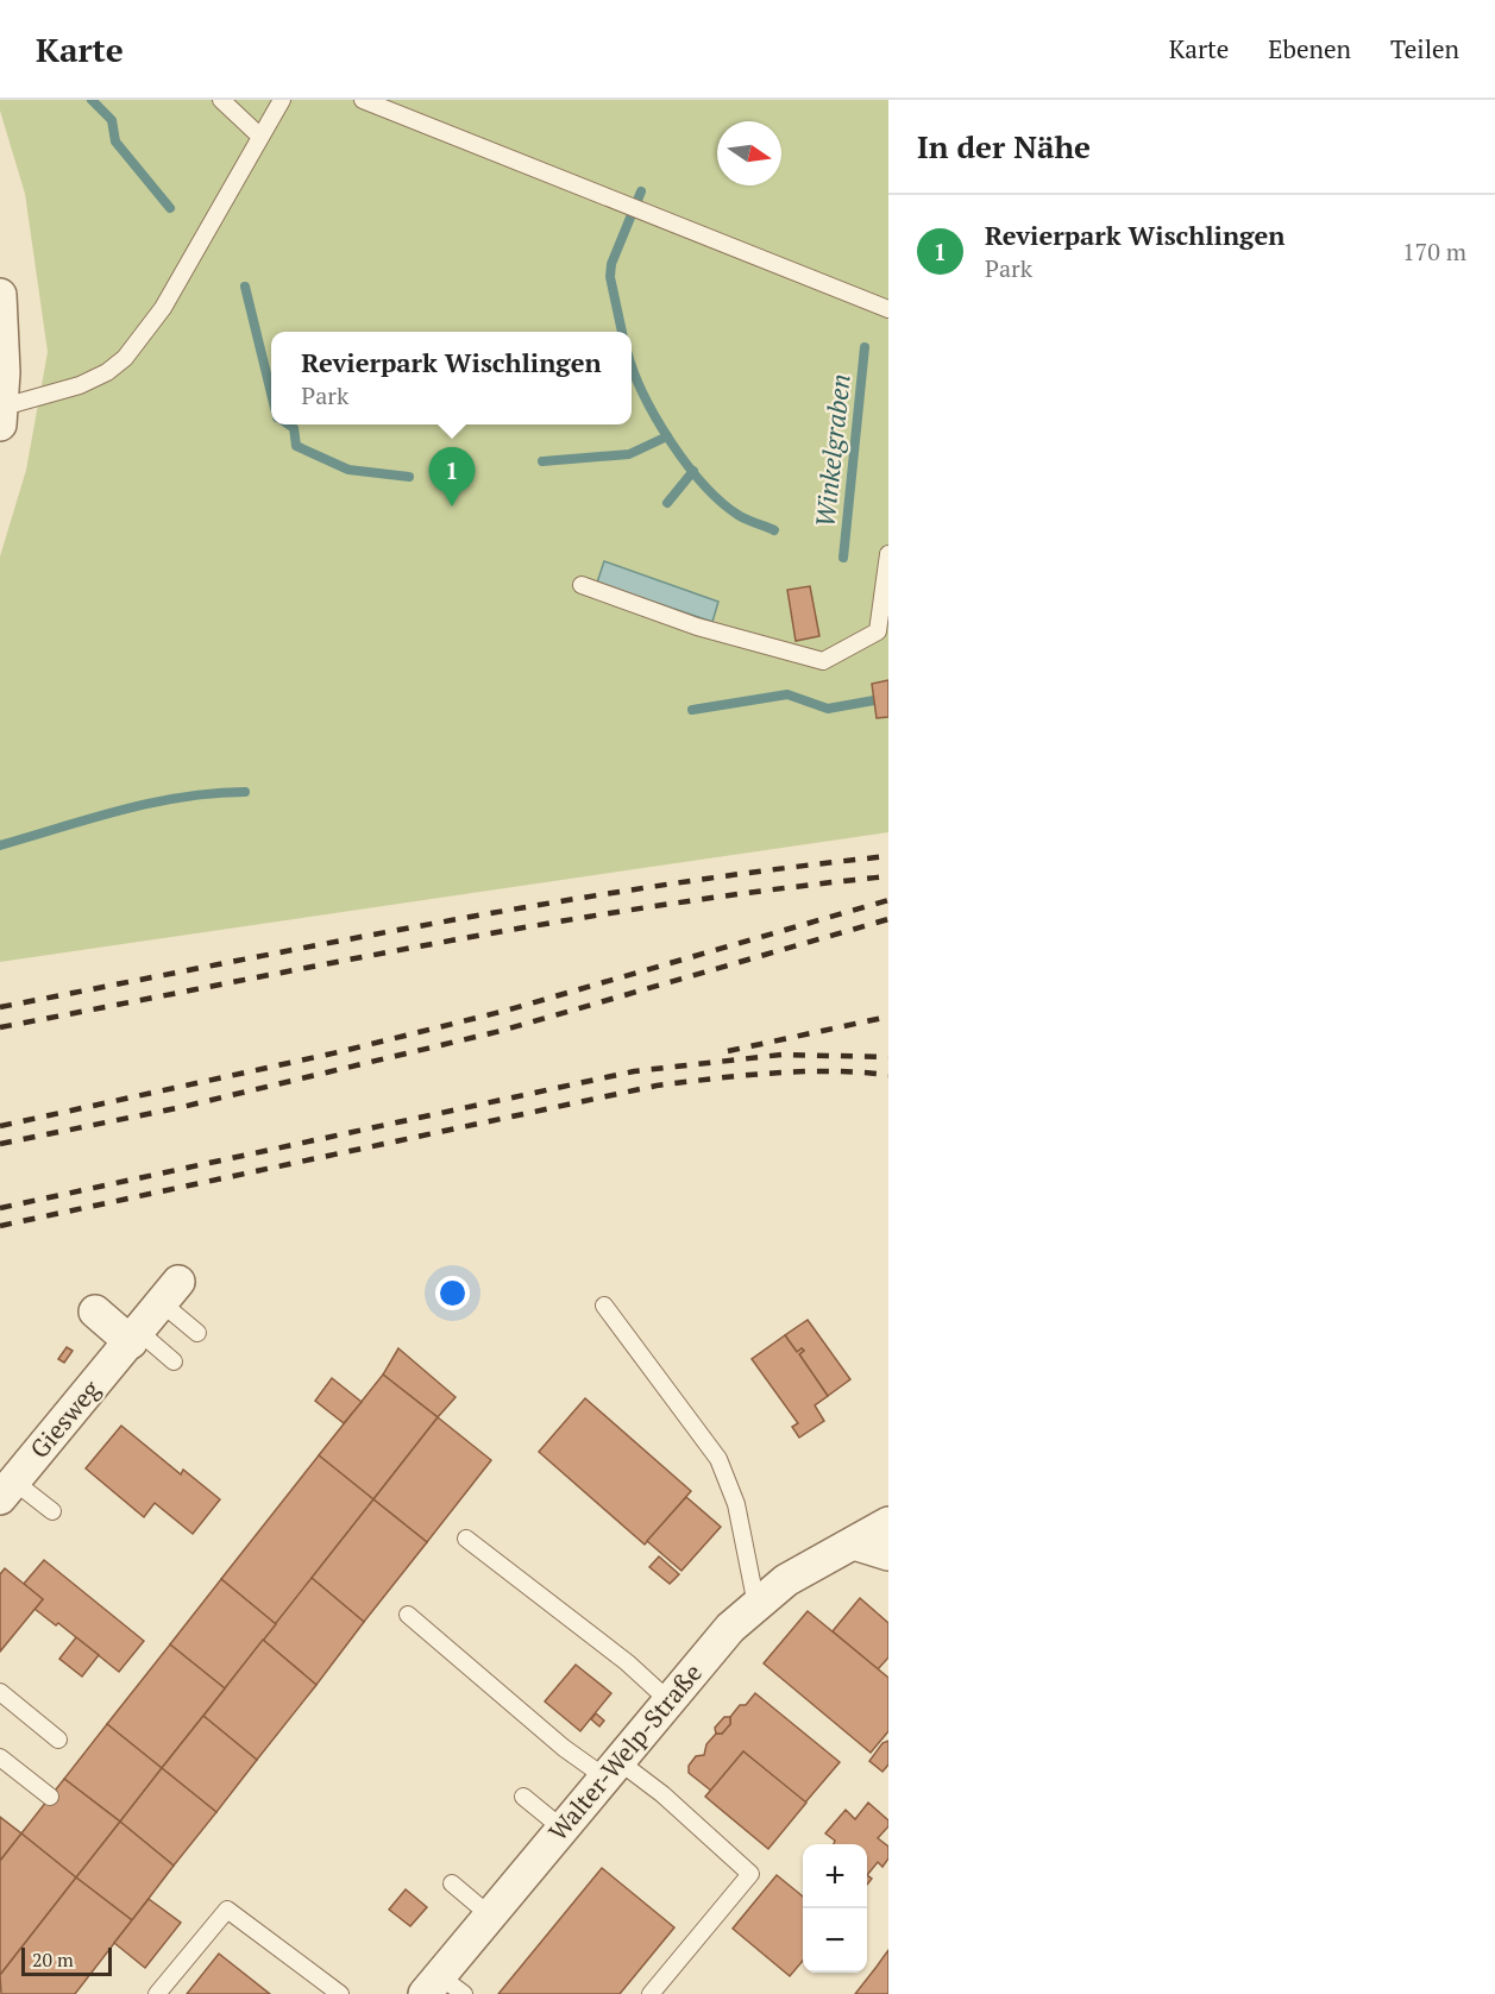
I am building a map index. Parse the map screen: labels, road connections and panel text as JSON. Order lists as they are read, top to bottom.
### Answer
{
  "streets": {
    "street": ["Giesweg", "Walter-Welp-Straße"]
  },
  "water": ["Winkelgraben"],
  "scale_bar": "20 m",
  "north": "right",
  "page": {
    "header": "Karte",
    "nav": ["Karte", "Ebenen", "Teilen"],
    "heading": "In der Nähe",
    "list": [
      {
        "mark": "1",
        "name": "Revierpark Wischlingen",
        "note": "Park",
        "value": "170 m"
      }
    ],
    "popup": ["Revierpark Wischlingen", "Park"],
    "pins": "1",
    "map_buttons": ["+", "−"],
    "scale": "20 m"
  }
}
